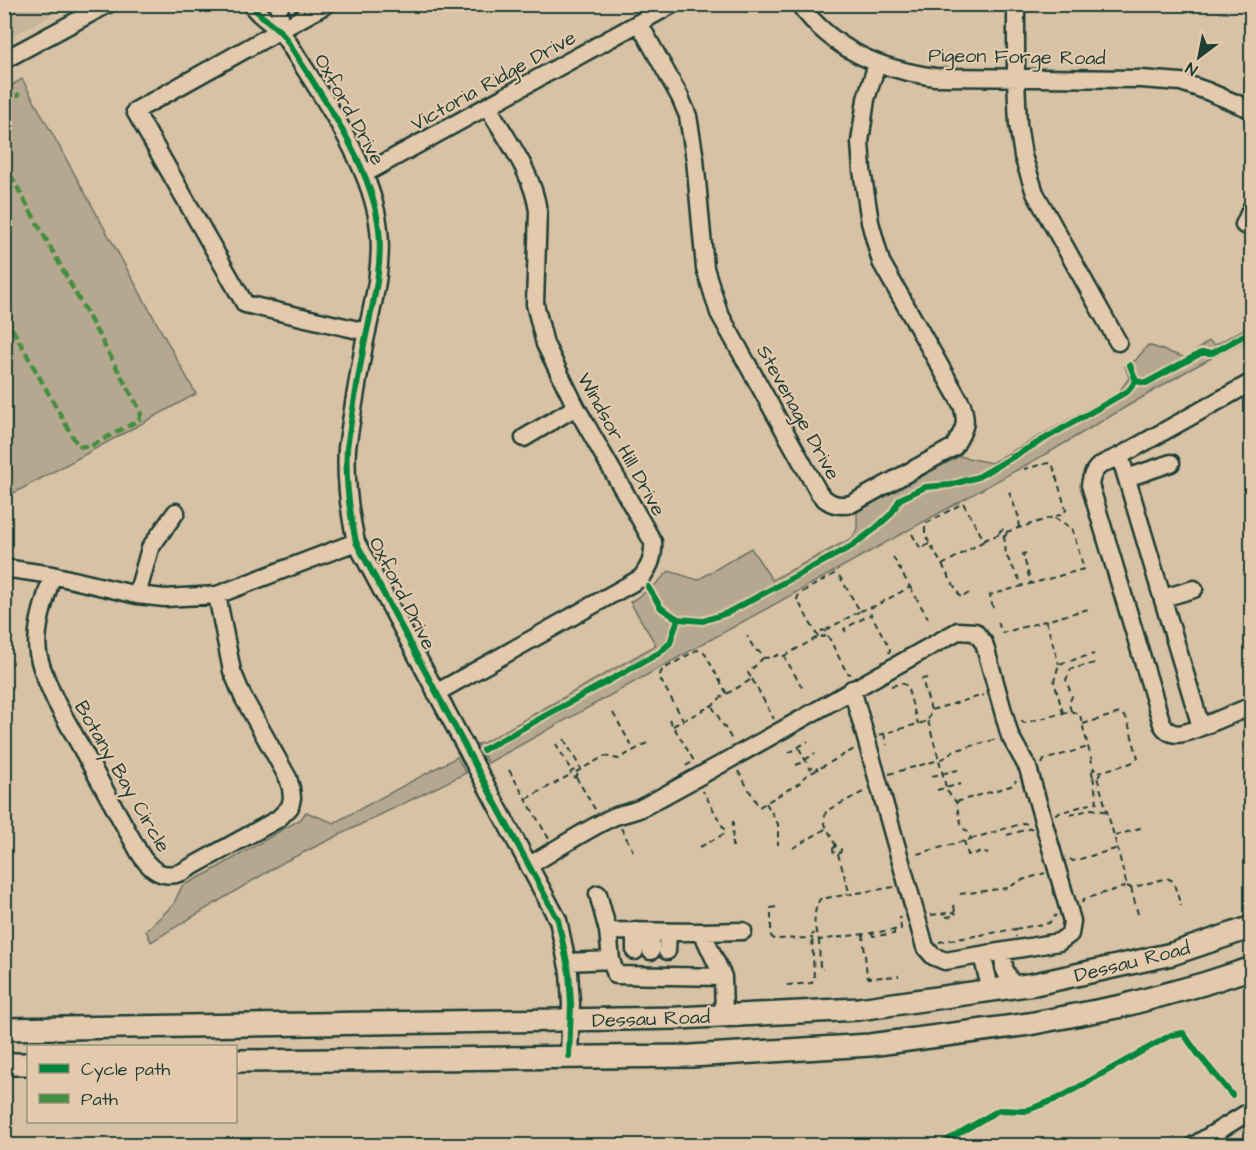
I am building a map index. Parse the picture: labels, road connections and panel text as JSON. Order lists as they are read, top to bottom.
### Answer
{
  "streets": {
    "main road": ["Dessau Road"],
    "street": [
      "Pigeon Forge Road",
      "Victoria Ridge Drive",
      "Oxford Drive",
      "Stevenage Drive",
      "Windsor Hill Drive",
      "Botany Bay Circle"
    ]
  },
  "crossings": [
    ["Pigeon Forge Road", "Stevenage Drive"],
    ["Victoria Ridge Drive", "Oxford Drive"],
    ["Victoria Ridge Drive", "Stevenage Drive"],
    ["Victoria Ridge Drive", "Windsor Hill Drive"],
    ["Oxford Drive", "Windsor Hill Drive"],
    ["Oxford Drive", "Dessau Road"]
  ],
  "legend": ["Cycle path", "Path"],
  "north": "bottom left"
}
